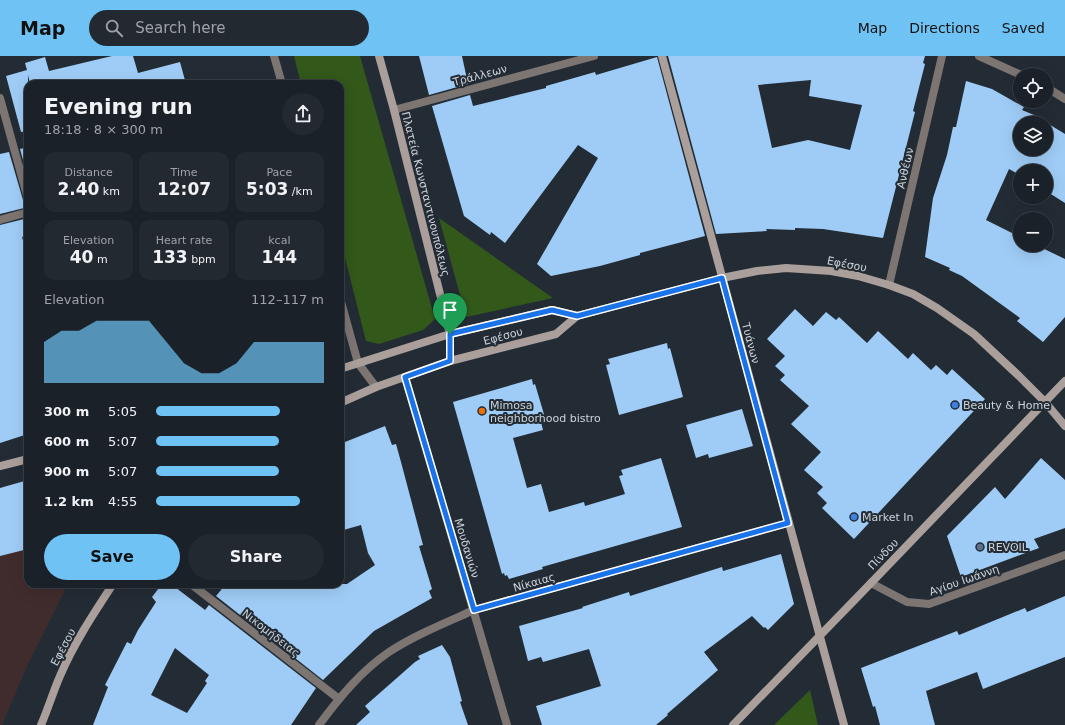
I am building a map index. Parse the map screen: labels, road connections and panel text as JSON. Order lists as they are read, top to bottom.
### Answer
{
  "streets": {
    "street": [
      "Τράλλεων",
      "Ανθέων",
      "Πλατεία Κωνσταντινουπόλεως",
      "Εφέσου",
      "Τυάνων",
      "Μουδανιών",
      "Πίνδου",
      "Αγίου Ιωάννη",
      "Νίκαιας",
      "Νικομήδειας"
    ]
  },
  "crossings": [
    ["Τράλλεων", "Πλατεία Κωνσταντινουπόλεως"],
    ["Ανθέων", "Εφέσου"],
    ["Πλατεία Κωνσταντινουπόλεως", "Εφέσου"],
    ["Εφέσου", "Τυάνων"],
    ["Εφέσου", "Μουδανιών"],
    ["Εφέσου", "Πίνδου"],
    ["Τυάνων", "Πίνδου"],
    ["Τυάνων", "Νίκαιας"],
    ["Μουδανιών", "Νίκαιας"],
    ["Πίνδου", "Αγίου Ιωάννη"],
    ["Νίκαιας", "Νικομήδειας"]
  ],
  "places": [
    "Beauty & Home",
    "Mimosa neighborhood bistro",
    "Market In",
    "REVOIL"
  ],
  "page": {
    "header": "Map",
    "search": "Search here",
    "nav": ["Map", "Directions", "Saved"],
    "map_buttons": ["+", "−"],
    "heading": ["Evening run", "18:18 · 8 × 300 m"],
    "stats": [
      ["Distance", "2.40 km"],
      ["Time", "12:07"],
      ["Pace", "5:03 /km"],
      ["Elevation", "40 m"],
      ["Heart rate", "133 bpm"],
      ["kcal", "144"]
    ],
    "chart": ["Elevation", "112–117 m"],
    "list": [
      {
        "name": "300 m",
        "note": "5:05"
      },
      {
        "name": "600 m",
        "note": "5:07"
      },
      {
        "name": "900 m",
        "note": "5:07"
      },
      {
        "name": "1.2 km",
        "note": "4:55"
      }
    ],
    "buttons": ["Save", "Share"]
  }
}
